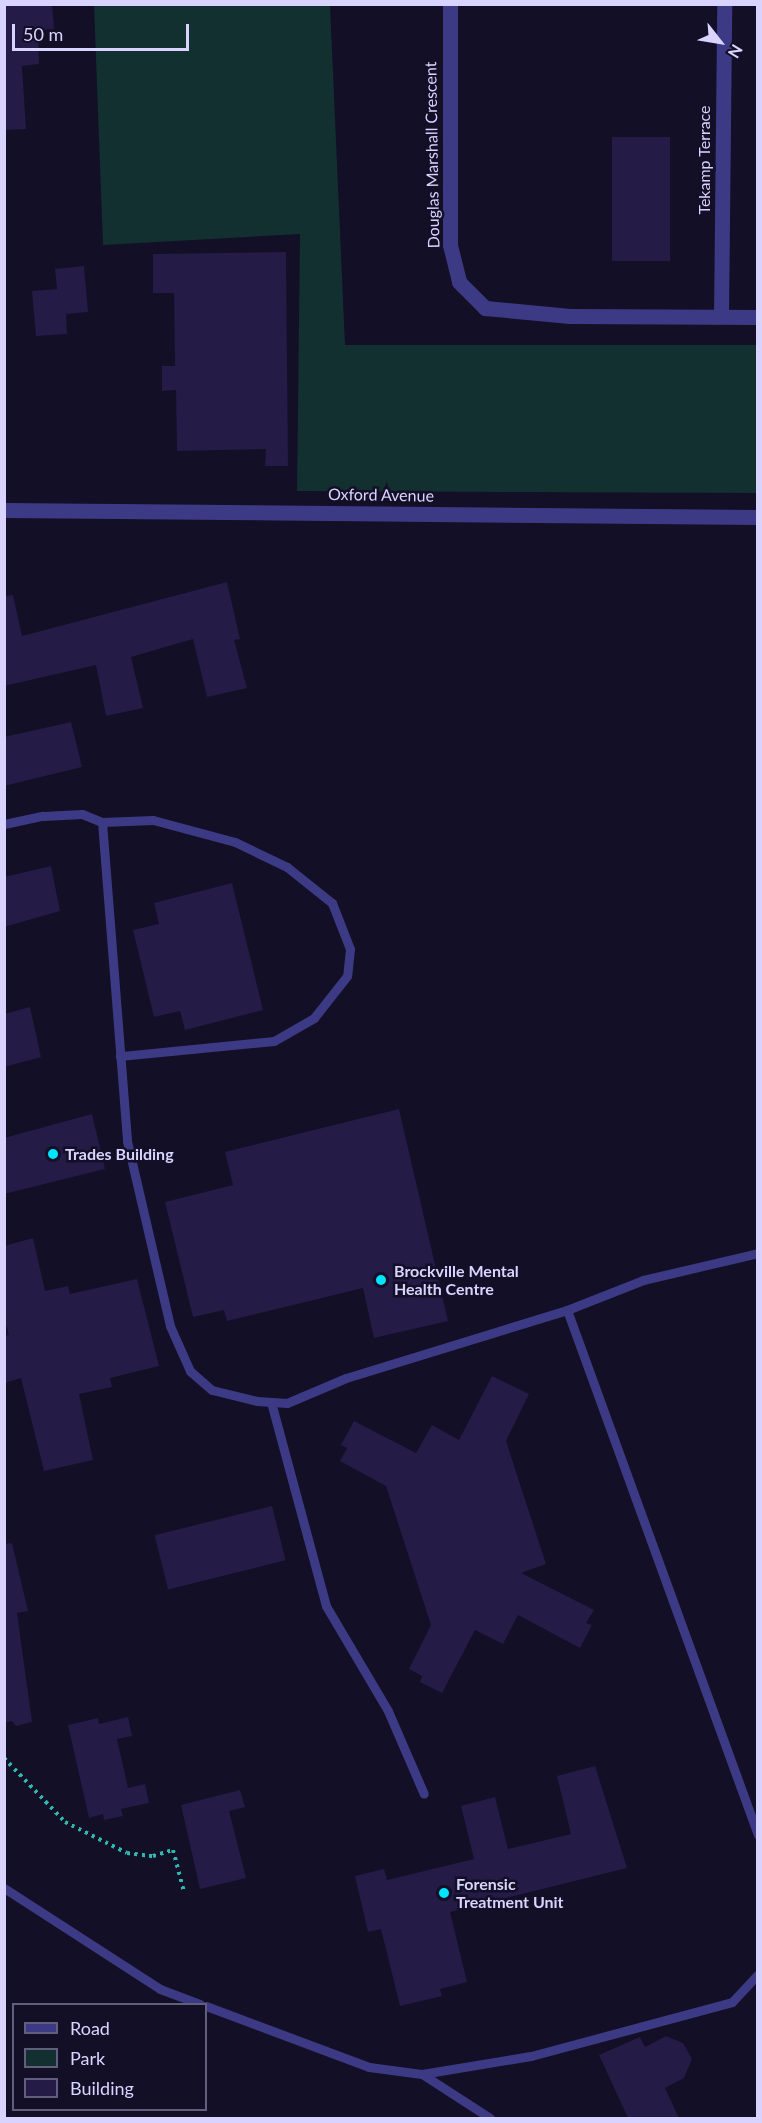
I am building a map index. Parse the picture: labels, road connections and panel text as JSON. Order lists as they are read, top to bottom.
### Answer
{
  "streets": {
    "street": ["Douglas Marshall Crescent", "Tekamp Terrace", "Oxford Avenue"]
  },
  "crossings": [
    ["Douglas Marshall Crescent", "Tekamp Terrace"]
  ],
  "places": ["Trades Building", "Brockville Mental Health Centre", "Forensic Treatment Unit"],
  "legend": ["Road", "Park", "Building"],
  "scale_bar": "50 m",
  "north": "bottom right"
}
